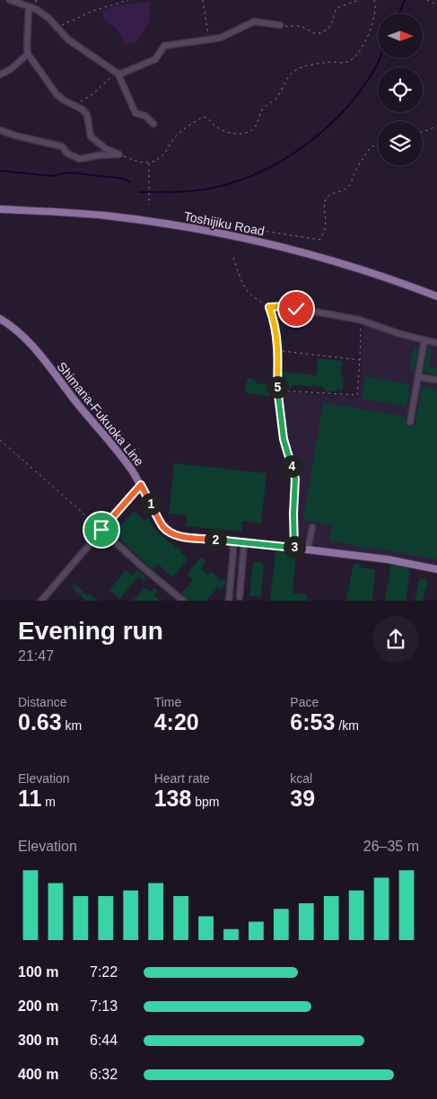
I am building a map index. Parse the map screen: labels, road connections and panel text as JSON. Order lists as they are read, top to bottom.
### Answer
{
  "streets": {
    "main road": ["Toshijiku Road", "Shimana-Fukuoka Line"]
  },
  "north": "right",
  "page": {
    "pins": [
      "5",
      "4",
      "1",
      "2",
      "3"
    ],
    "heading": ["Evening run", "21:47"],
    "stats": [
      ["Distance", "0.63 km"],
      ["Time", "4:20"],
      ["Pace", "6:53 /km"],
      ["Elevation", "11 m"],
      ["Heart rate", "138 bpm"],
      ["kcal", "39"]
    ],
    "chart": ["Elevation", "26–35 m"],
    "list": [
      {
        "name": "100 m",
        "note": "7:22"
      },
      {
        "name": "200 m",
        "note": "7:13"
      },
      {
        "name": "300 m",
        "note": "6:44"
      },
      {
        "name": "400 m",
        "note": "6:32"
      }
    ]
  }
}
